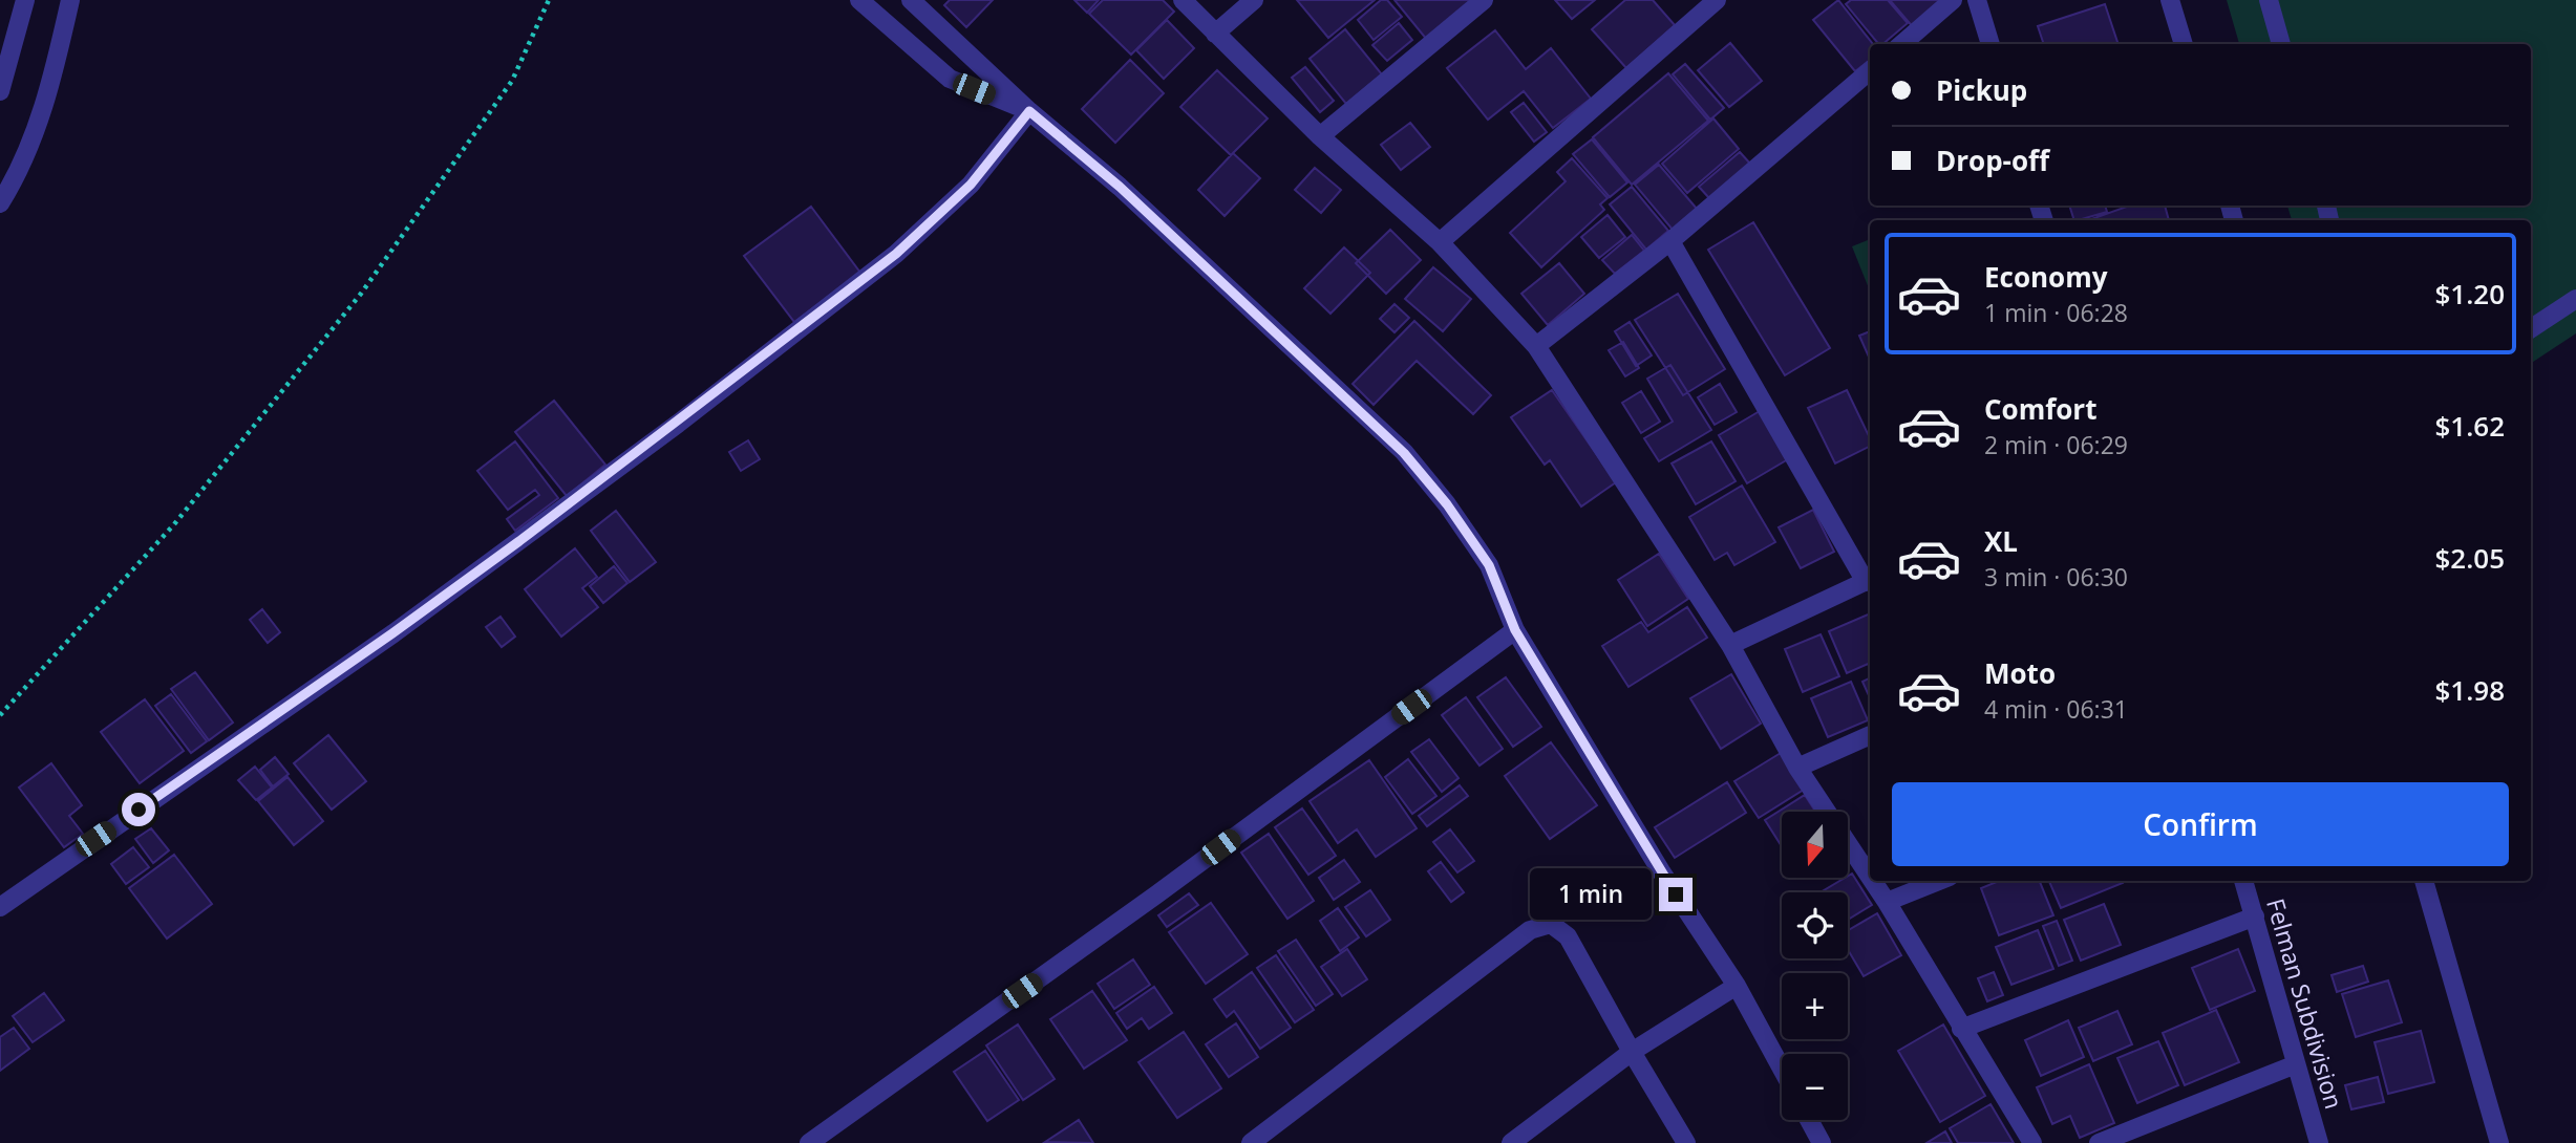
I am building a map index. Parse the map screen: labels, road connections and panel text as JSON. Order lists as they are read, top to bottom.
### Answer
{
  "streets": {
    "street": ["Felman Subdivision"]
  },
  "north": "bottom",
  "page": {
    "banner": ["Pickup", "Drop-off"],
    "list": [
      {
        "name": "Economy",
        "note": "1 min · 06:28",
        "value": "$1.20"
      },
      {
        "name": "Comfort",
        "note": "2 min · 06:29",
        "value": "$1.62"
      },
      {
        "name": "XL",
        "note": "3 min · 06:30",
        "value": "$2.05"
      },
      {
        "name": "Moto",
        "note": "4 min · 06:31",
        "value": "$1.98"
      }
    ],
    "buttons": "Confirm",
    "map_buttons": ["+", "−"],
    "bubble": "1 min"
  }
}
